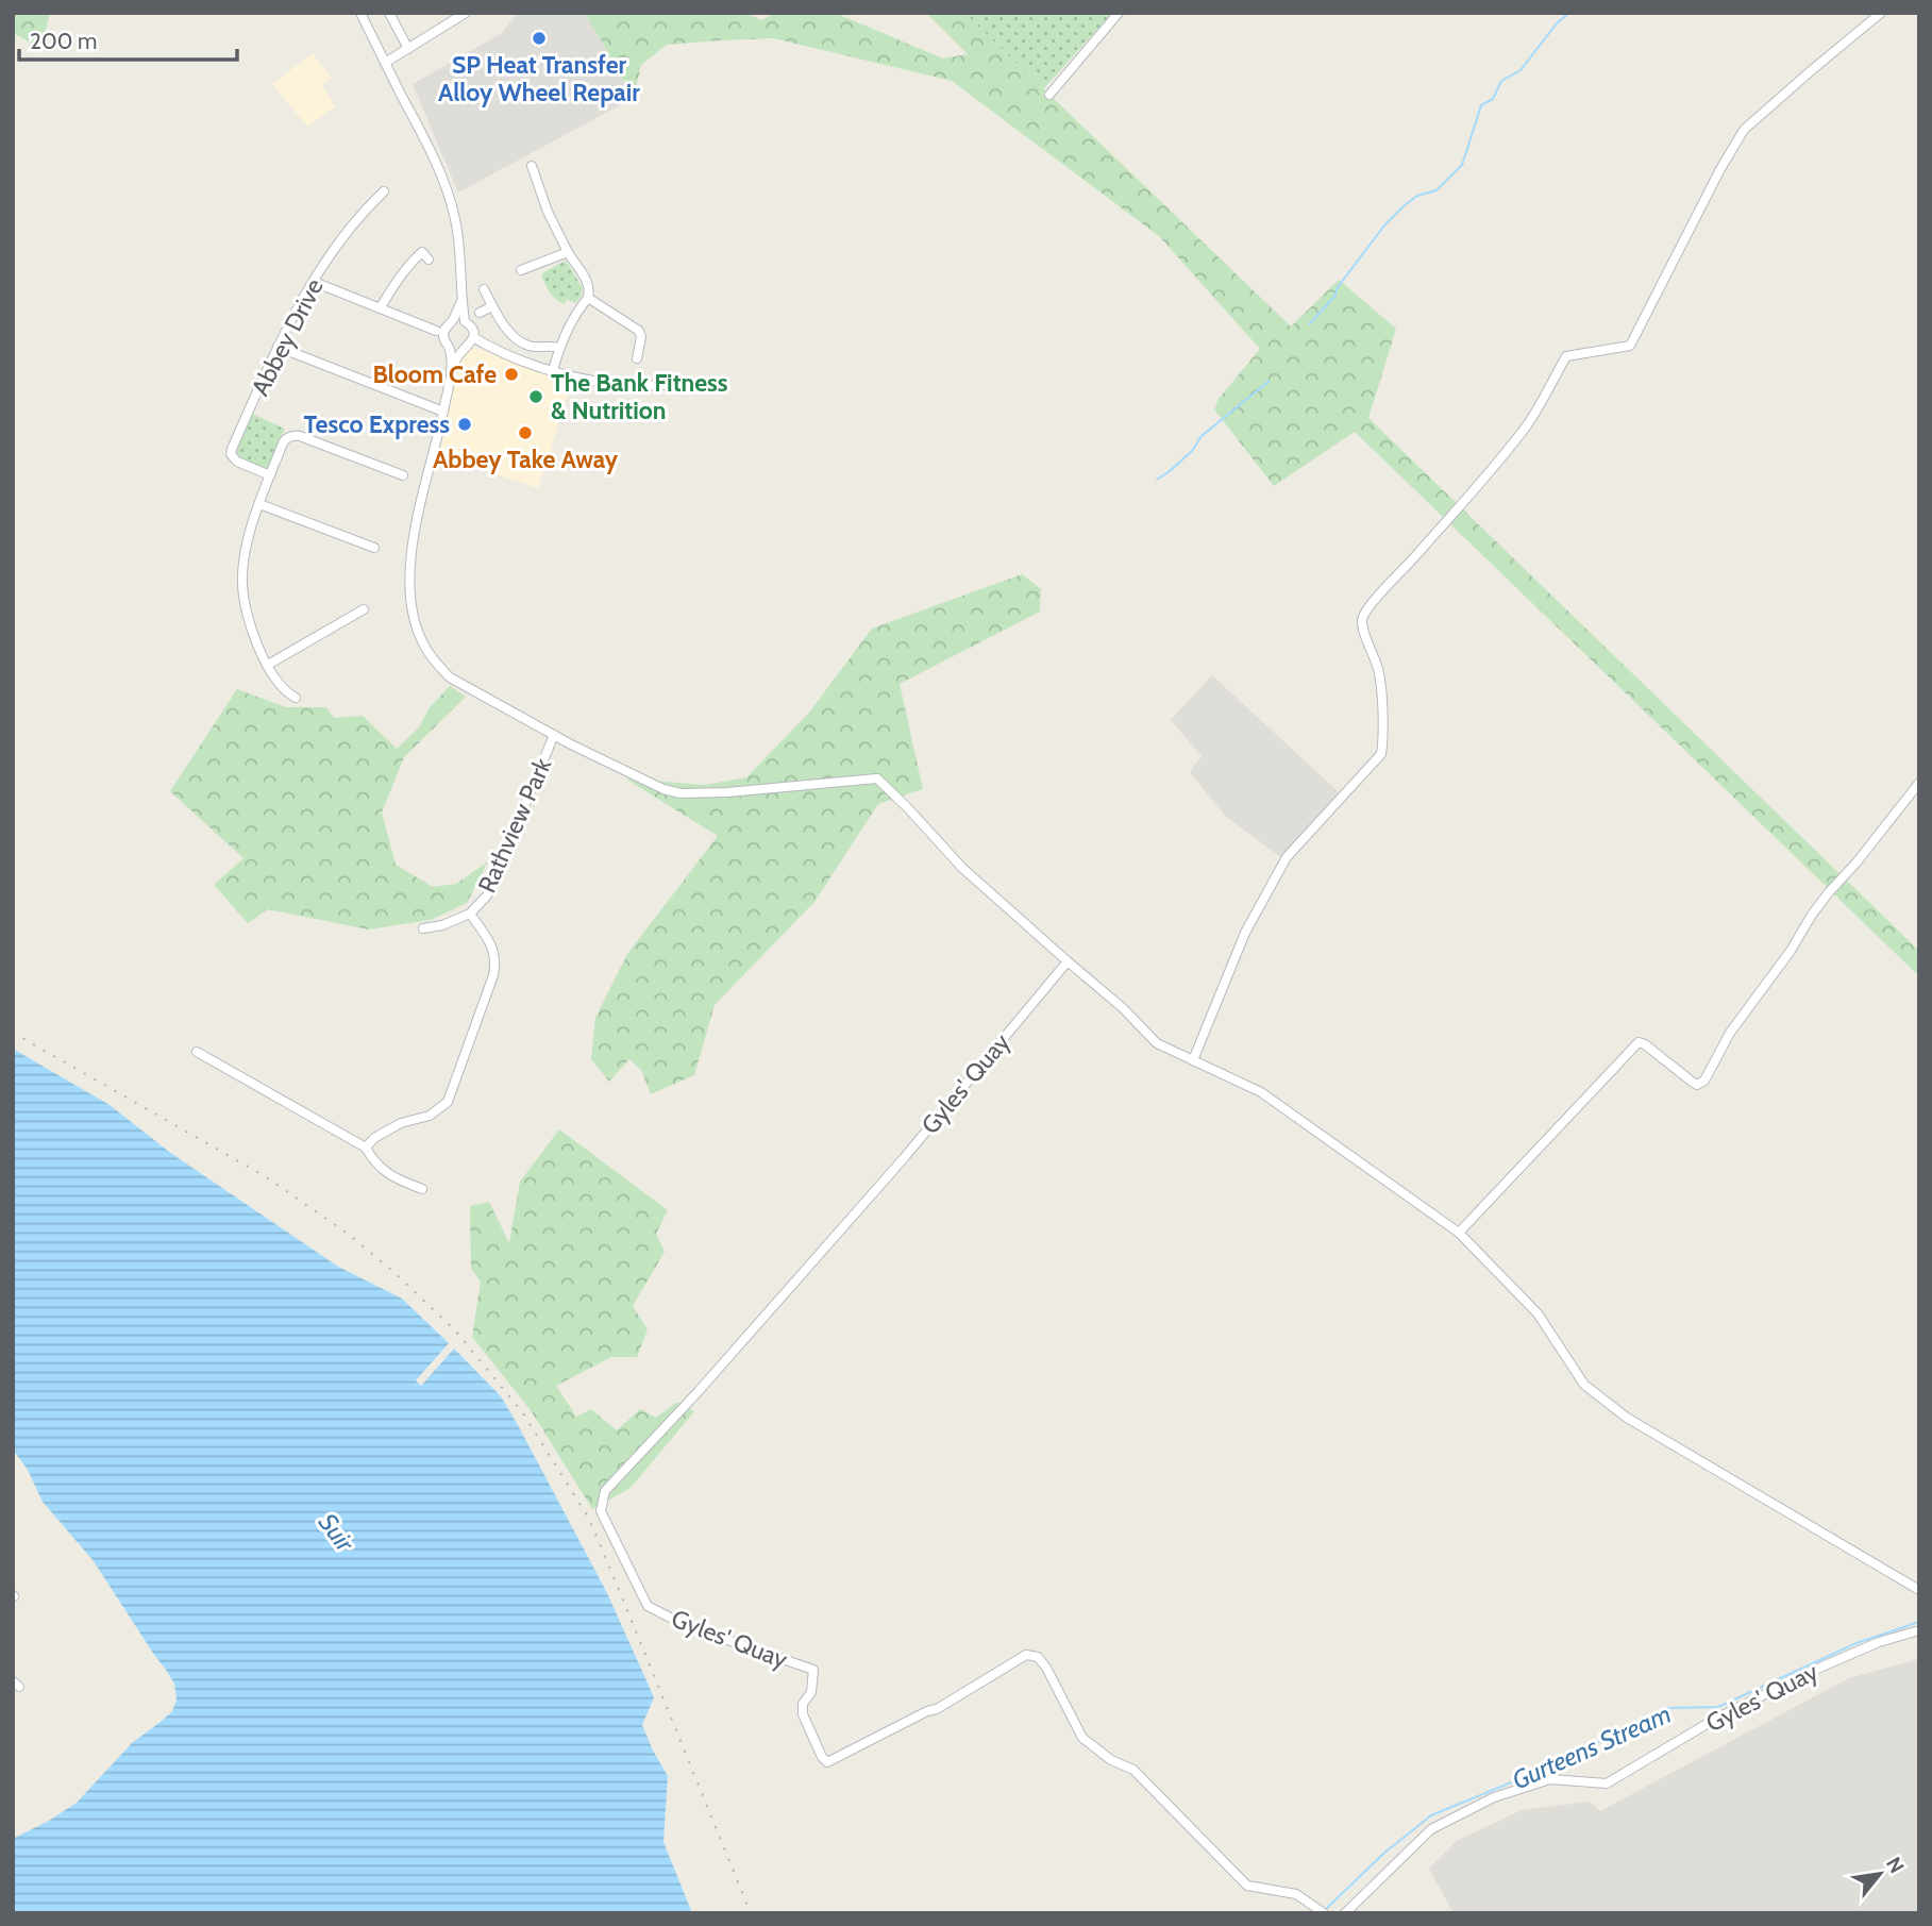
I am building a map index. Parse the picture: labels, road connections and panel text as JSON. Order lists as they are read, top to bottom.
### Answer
{
  "streets": {
    "street": ["Abbey Drive", "Rathview Park", "Gyles' Quay"]
  },
  "water": ["Suir", "Gurteens Stream"],
  "places": [
    "SP Heat Transfer Alloy Wheel Repair",
    "Bloom Cafe",
    "The Bank Fitness & Nutrition",
    "Tesco Express",
    "Abbey Take Away"
  ],
  "scale_bar": "200 m",
  "north": "top right"
}
